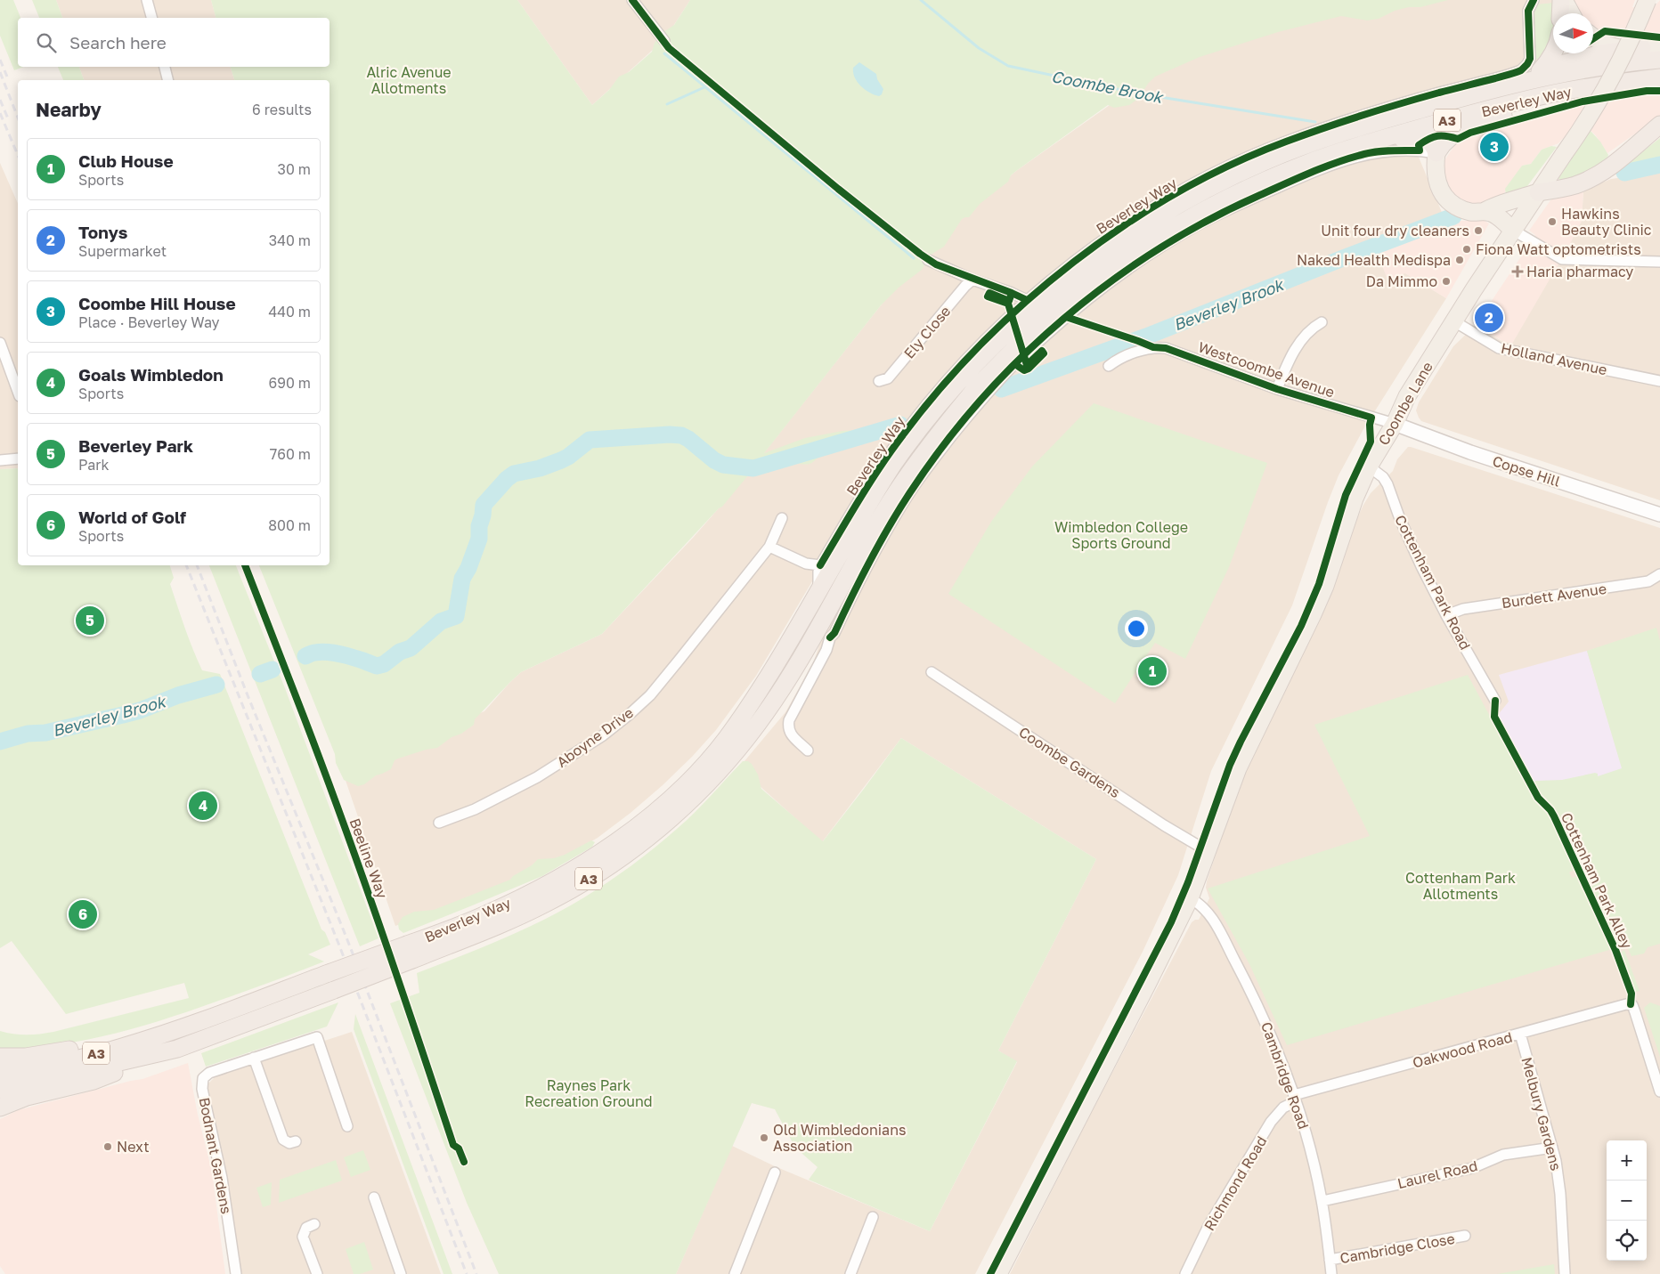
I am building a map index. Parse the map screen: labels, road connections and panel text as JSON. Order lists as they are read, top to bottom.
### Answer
{
  "streets": {
    "highway": ["Beverley Way", "A3"],
    "main road": ["Coombe Lane"],
    "street": [
      "Ely Close",
      "Holland Avenue",
      "Westcoombe Avenue",
      "Copse Hill",
      "Cottenham Park Road",
      "Burdett Avenue",
      "Aboyne Drive",
      "Coombe Gardens",
      "Oakwood Road",
      "Cambridge Road",
      "Melbury Gardens",
      "Bodnant Gardens",
      "Laurel Road",
      "Richmond Road",
      "Cambridge Close"
    ],
    "cycle path": ["Beeline Way", "Cottenham Park Alley"]
  },
  "crossings": [
    ["Beverley Way", "A3"],
    ["Holland Avenue", "Coombe Lane"],
    ["Westcoombe Avenue", "Coombe Lane"],
    ["Westcoombe Avenue", "Copse Hill"],
    ["Coombe Lane", "Copse Hill"],
    ["Coombe Lane", "Cottenham Park Road"],
    ["Coombe Lane", "Coombe Gardens"],
    ["Coombe Lane", "Cambridge Road"],
    ["Cottenham Park Road", "Burdett Avenue"],
    ["Oakwood Road", "Cambridge Road"],
    ["Oakwood Road", "Melbury Gardens"],
    ["Oakwood Road", "Richmond Road"],
    ["Cambridge Road", "Laurel Road"],
    ["Cambridge Road", "Richmond Road"],
    ["Cambridge Road", "Cambridge Close"],
    ["Melbury Gardens", "Laurel Road"]
  ],
  "water": ["Coombe Brook", "Beverley Brook"],
  "parks": [
    "Alric Avenue Allotments",
    "Wimbledon College Sports Ground",
    "Cottenham Park Allotments",
    "Raynes Park Recreation Ground"
  ],
  "places": {
    "other": [
      "Hawkins Beauty Clinic",
      "Unit four dry cleaners",
      "Fiona Watt optometrists",
      "Naked Health Medispa",
      "Da Mimmo",
      "Old Wimbledonians Association",
      "Next"
    ],
    "health": ["Haria pharmacy"]
  },
  "north": "right",
  "page": {
    "search": "Search here",
    "heading": ["Nearby", "6 results"],
    "pins": [
      "3",
      "2",
      "5",
      "1",
      "4",
      "6"
    ],
    "list": [
      {
        "mark": "1",
        "name": "Club House",
        "note": "Sports",
        "value": "30 m"
      },
      {
        "mark": "2",
        "name": "Tonys",
        "note": "Supermarket",
        "value": "340 m"
      },
      {
        "mark": "3",
        "name": "Coombe Hill House",
        "note": "Place · Beverley Way",
        "value": "440 m"
      },
      {
        "mark": "4",
        "name": "Goals Wimbledon",
        "note": "Sports",
        "value": "690 m"
      },
      {
        "mark": "5",
        "name": "Beverley Park",
        "note": "Park",
        "value": "760 m"
      },
      {
        "mark": "6",
        "name": "World of Golf",
        "note": "Sports",
        "value": "800 m"
      }
    ],
    "map_buttons": ["+", "−"]
  }
}
